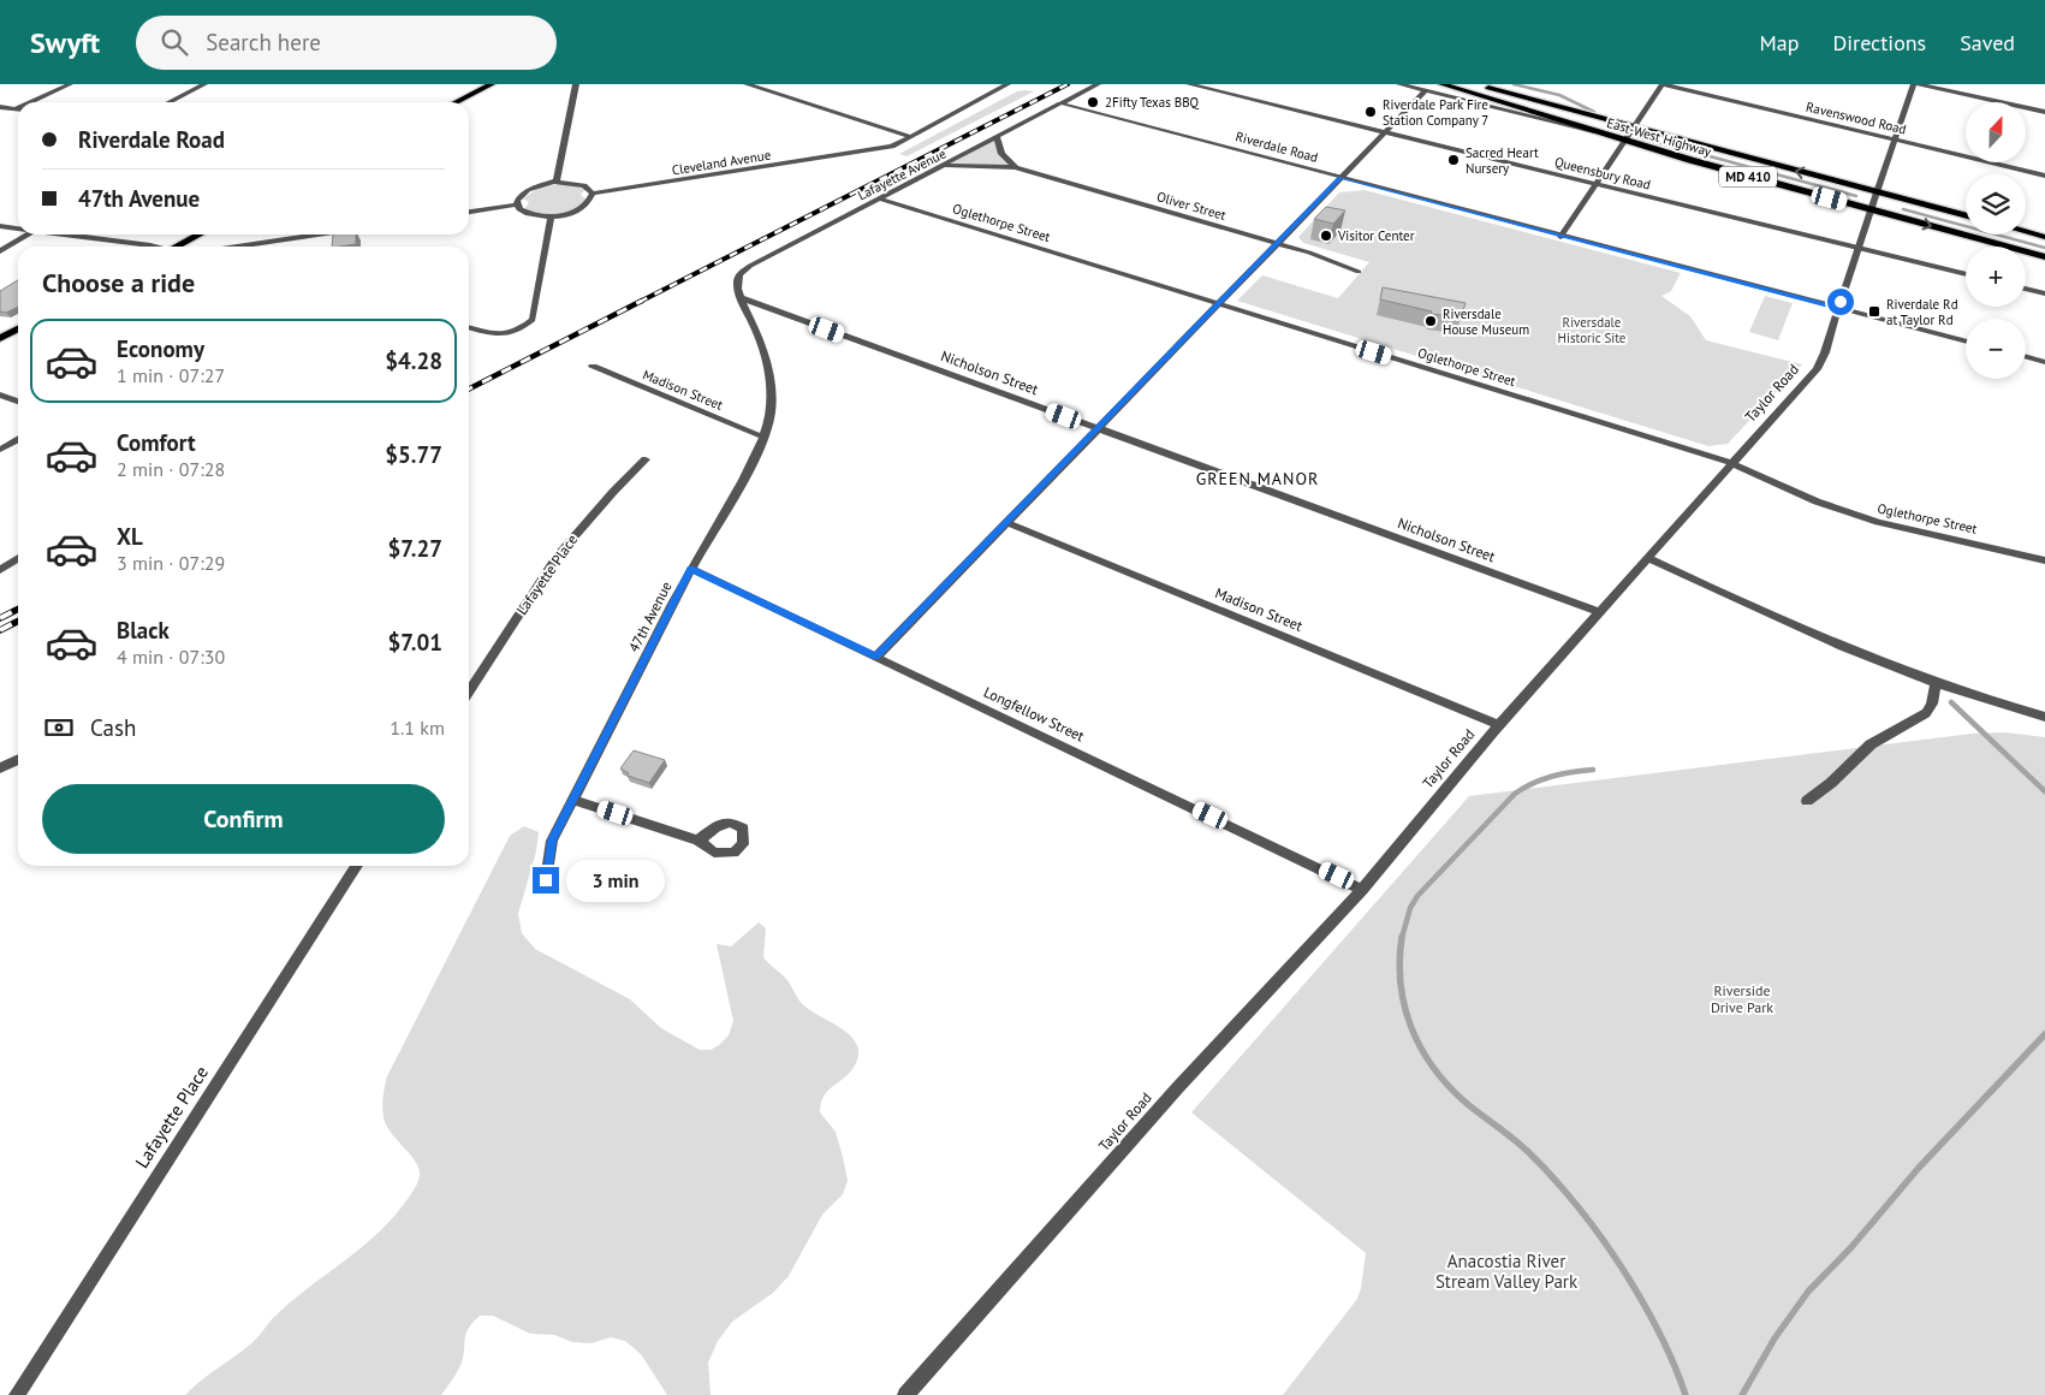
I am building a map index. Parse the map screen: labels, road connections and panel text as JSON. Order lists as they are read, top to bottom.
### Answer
{
  "streets": {
    "main road": ["East-West Highway", "MD 410"],
    "street": [
      "Ravenswood Road",
      "Riverdale Road",
      "Cleveland Avenue",
      "Queensbury Road",
      "Lafayette Avenue",
      "Oliver Street",
      "Oglethorpe Street",
      "Nicholson Street",
      "Madison Street",
      "Taylor Road",
      "Lafayette Place",
      "47th Avenue",
      "Longfellow Street"
    ]
  },
  "crossings": [
    ["Ravenswood Road", "Taylor Road"],
    ["East-West Highway", "Taylor Road"],
    ["Riverdale Road", "Lafayette Avenue"],
    ["Riverdale Road", "Taylor Road"],
    ["Queensbury Road", "Taylor Road"],
    ["Lafayette Avenue", "Oliver Street"],
    ["Lafayette Avenue", "Oglethorpe Street"],
    ["Lafayette Avenue", "Nicholson Street"],
    ["Lafayette Avenue", "47th Avenue"],
    ["Oglethorpe Street", "Taylor Road"],
    ["Nicholson Street", "Taylor Road"],
    ["Nicholson Street", "47th Avenue"],
    ["Madison Street", "Taylor Road"],
    ["Madison Street", "47th Avenue"],
    ["Taylor Road", "Longfellow Street"],
    ["47th Avenue", "Longfellow Street"]
  ],
  "districts": ["GREEN MANOR"],
  "parks": ["Riversdale Historic Site", "Riverside Drive Park", "Anacostia River Stream Valley Park"],
  "places": {
    "other": [
      "2Fifty Texas BBQ",
      "Riverdale Park Fire Station Company 7",
      "Sacred Heart Nursery",
      "Visitor Center",
      "Riversdale House Museum"
    ],
    "transit": ["Riverdale Rd at Taylor Rd"]
  },
  "north": "top",
  "page": {
    "header": "Swyft",
    "search": "Search here",
    "nav": ["Map", "Directions", "Saved"],
    "map_buttons": ["+", "−"],
    "banner": ["Riverdale Road", "47th Avenue"],
    "heading": "Choose a ride",
    "list": [
      {
        "name": "Economy",
        "note": "1 min · 07:27",
        "value": "$4.28"
      },
      {
        "name": "Comfort",
        "note": "2 min · 07:28",
        "value": "$5.77"
      },
      {
        "name": "XL",
        "note": "3 min · 07:29",
        "value": "$7.27"
      },
      {
        "name": "Black",
        "note": "4 min · 07:30",
        "value": "$7.01"
      }
    ],
    "pay": ["Cash", "1.1 km"],
    "buttons": "Confirm",
    "bubble": "3 min"
  }
}
